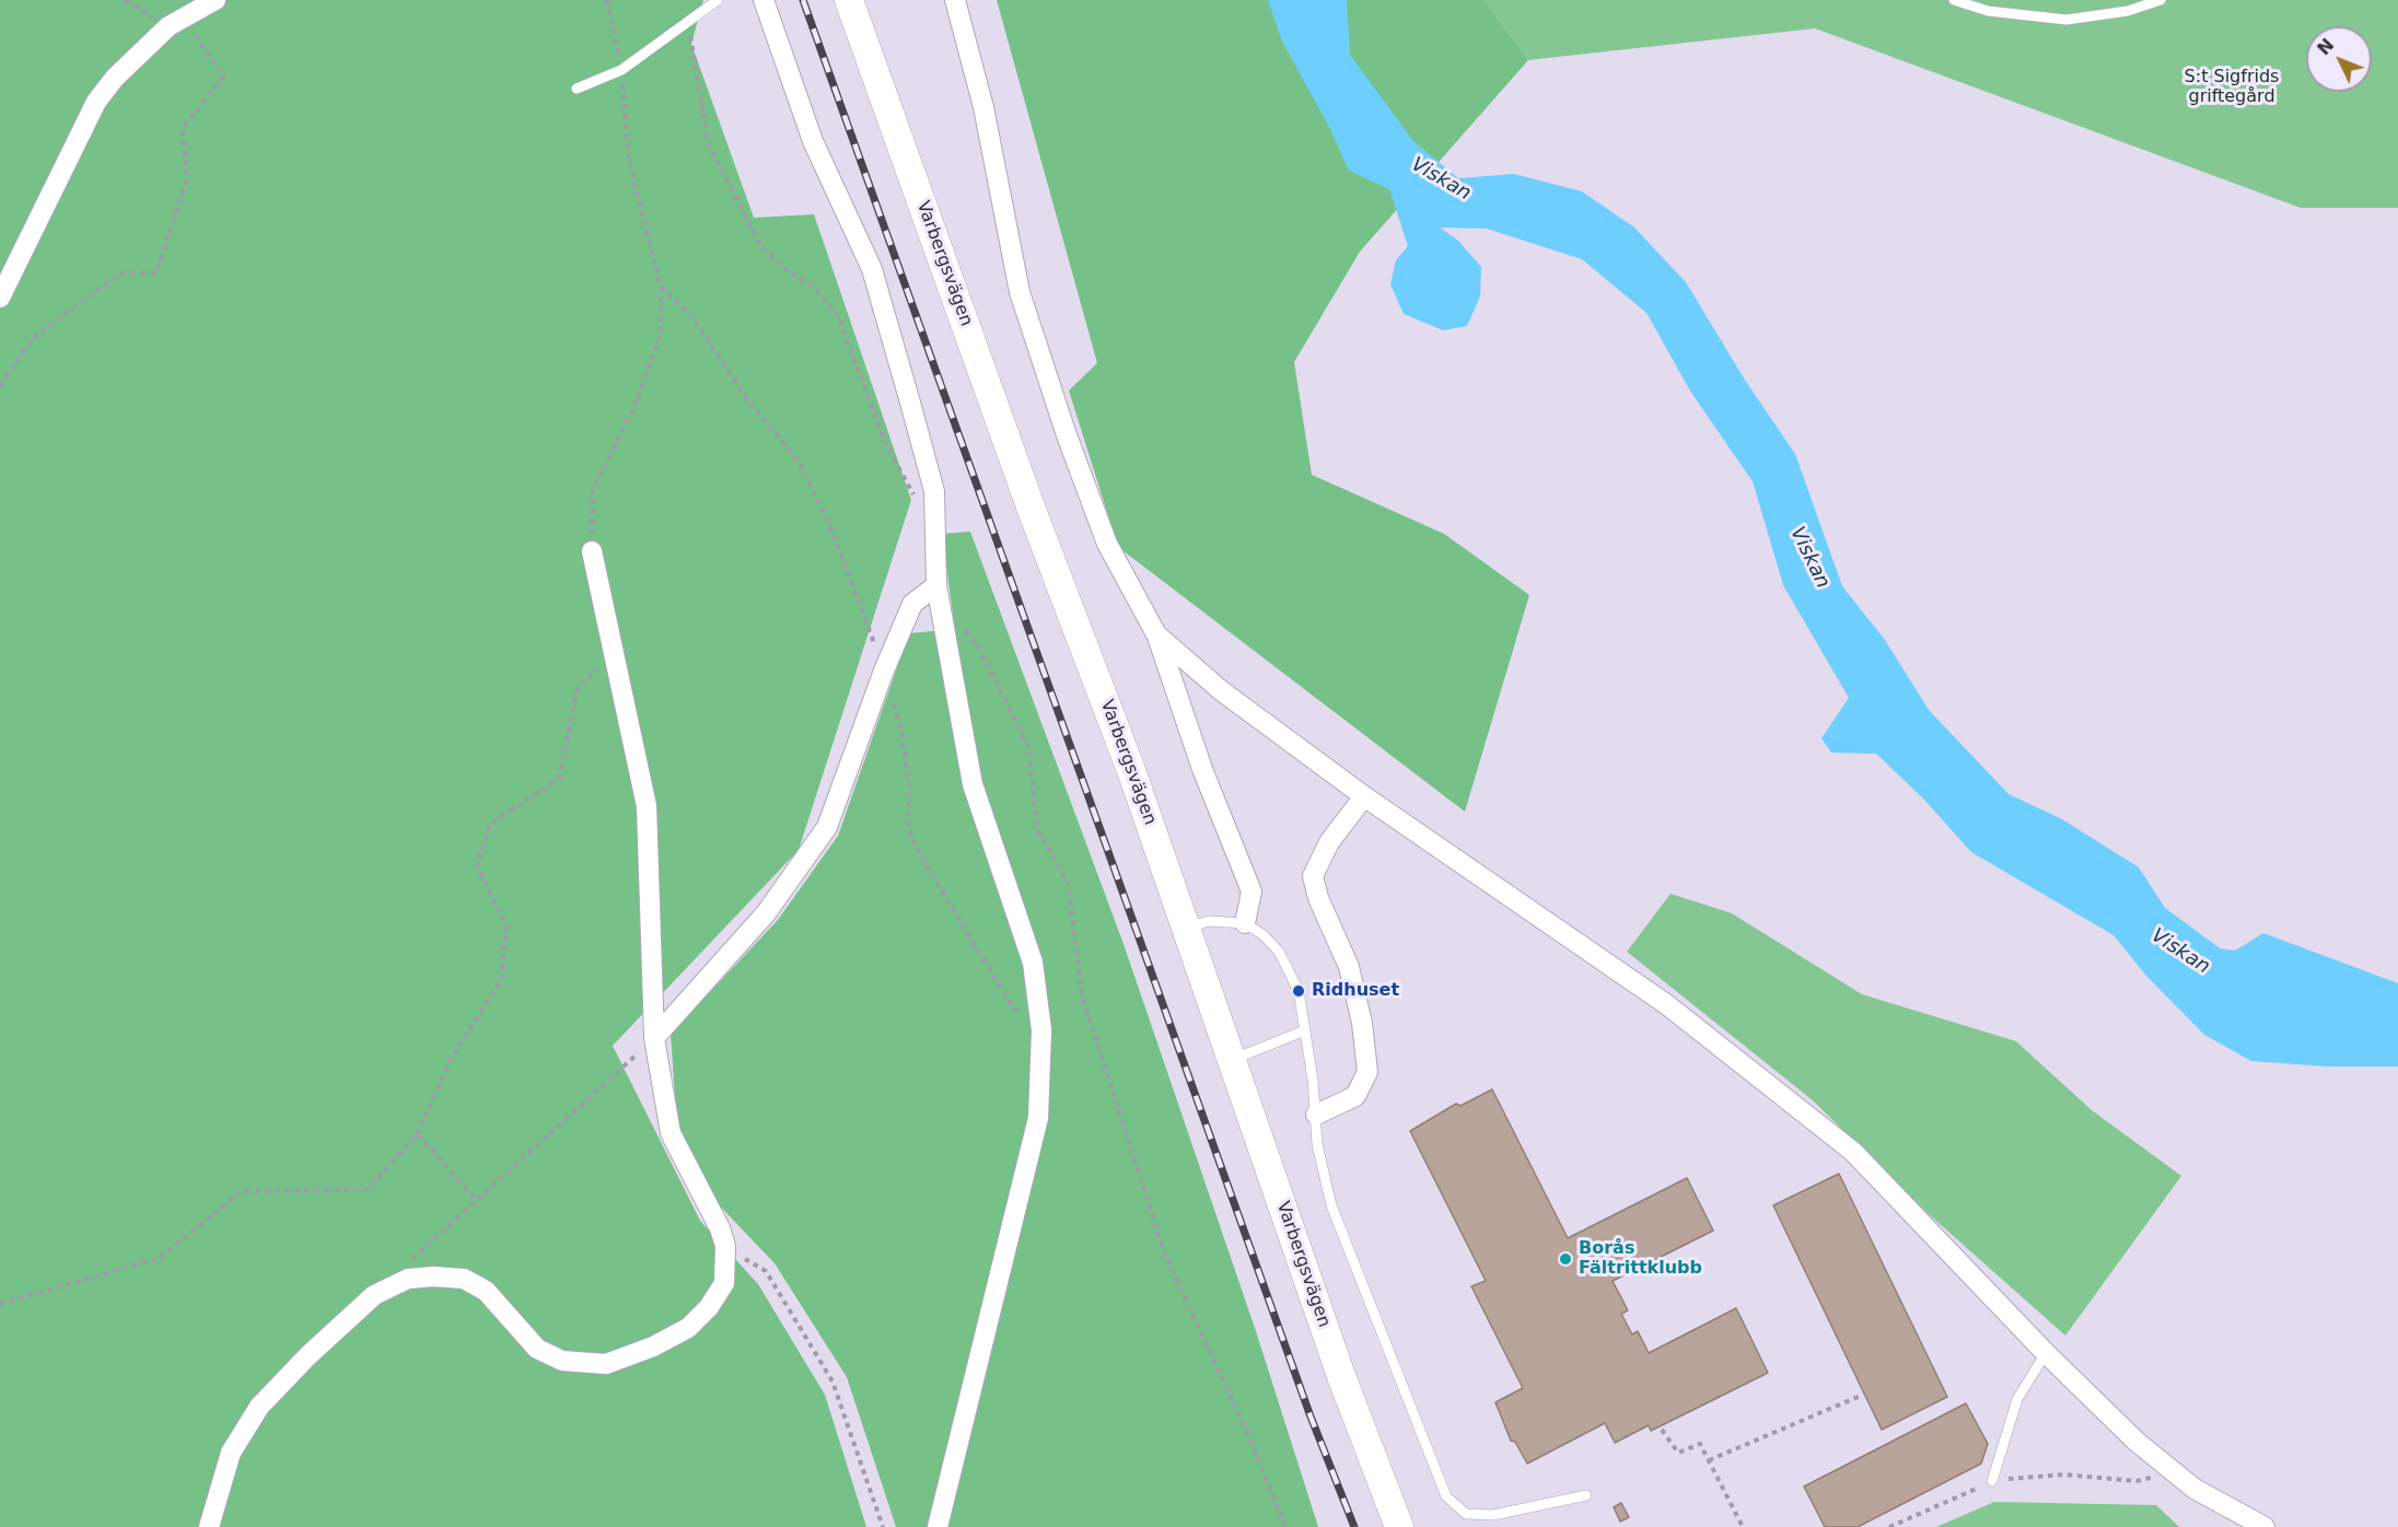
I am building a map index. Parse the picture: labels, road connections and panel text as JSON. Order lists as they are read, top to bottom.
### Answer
{
  "streets": {
    "main road": ["Varbergsvägen"]
  },
  "water": ["Viskan"],
  "parks": ["S:t Sigfrids griftegård"],
  "places": ["Ridhuset", "Borås Fältrittklubb"],
  "north": "top left"
}
